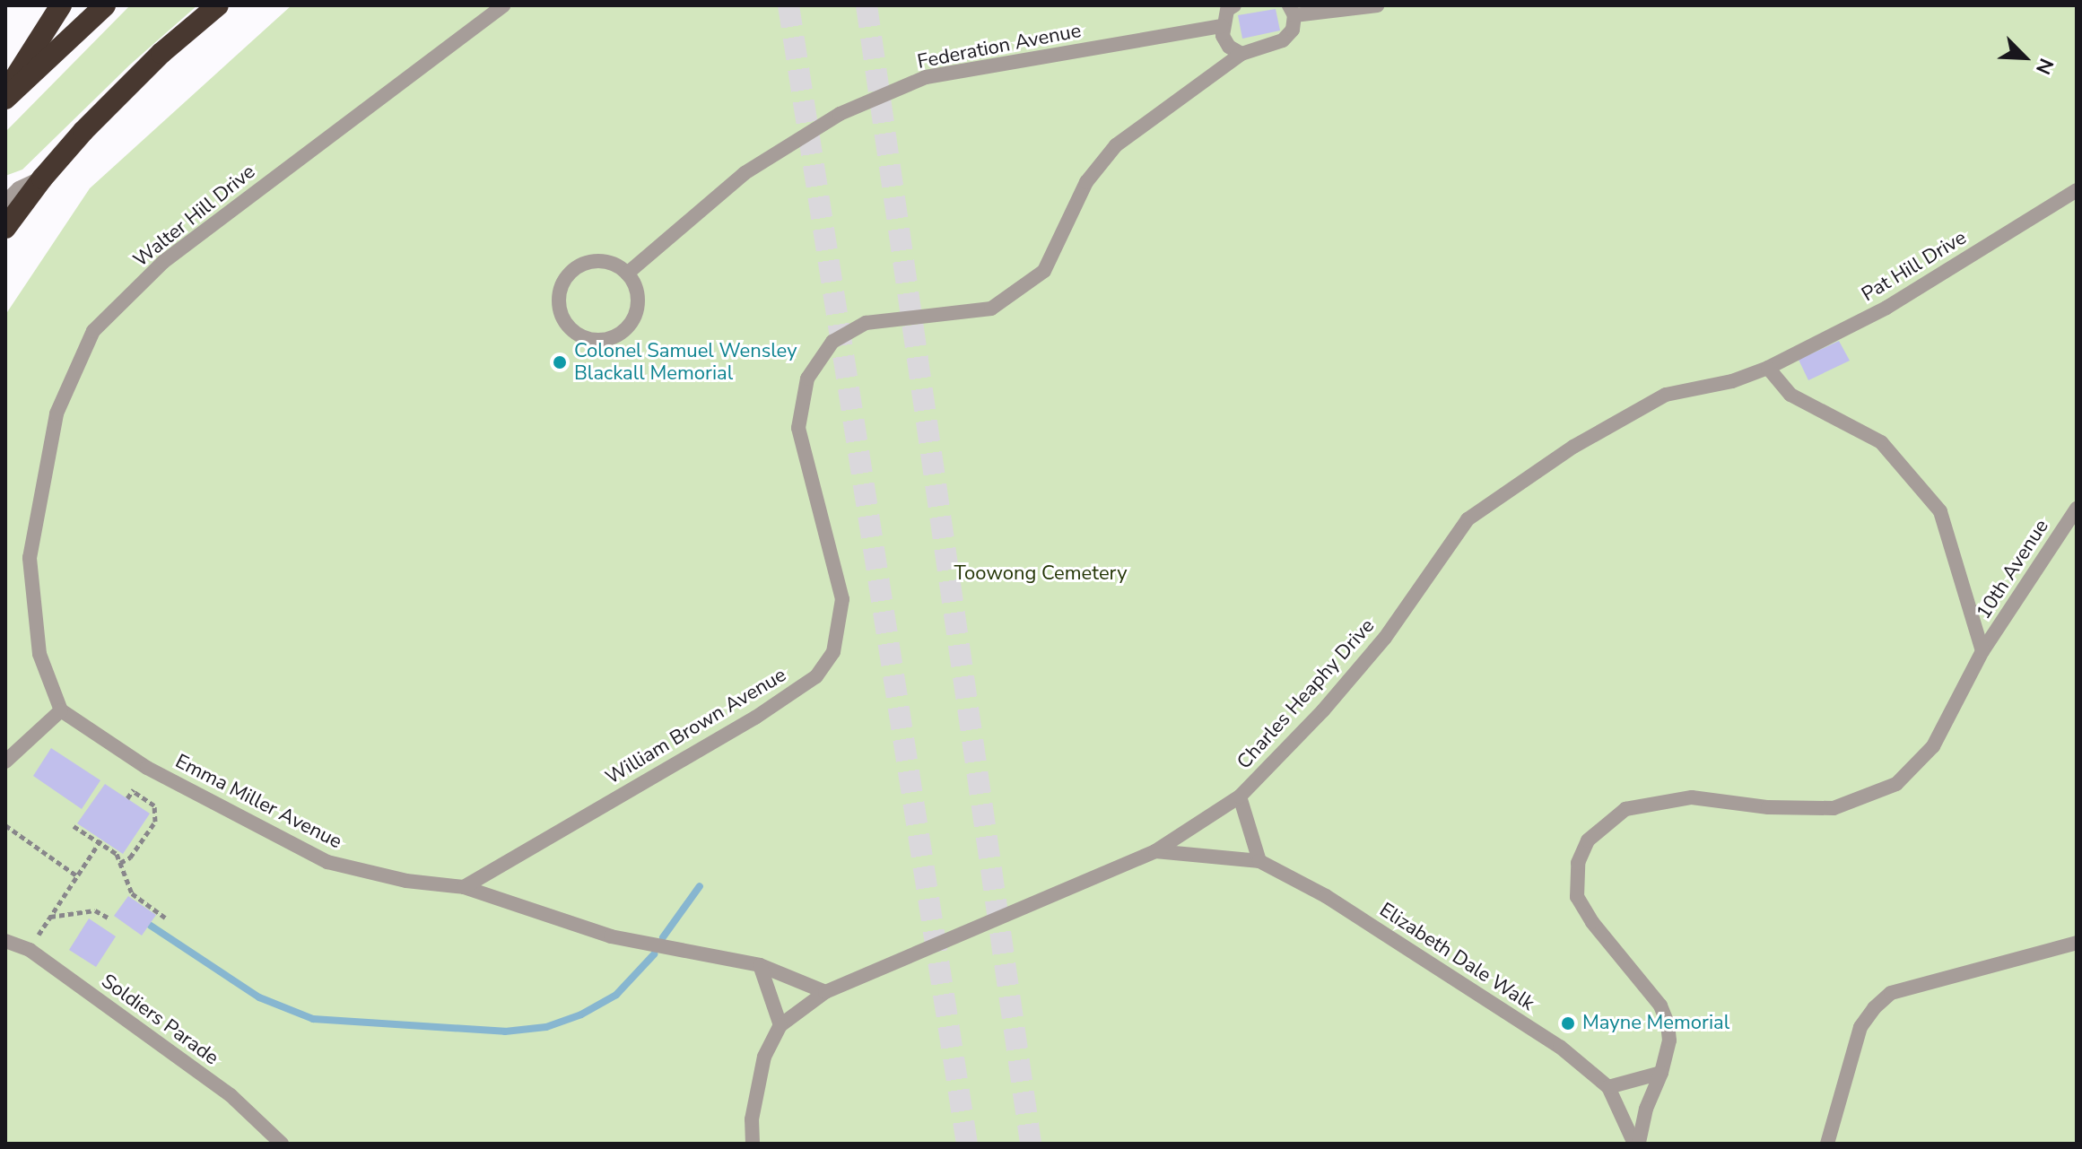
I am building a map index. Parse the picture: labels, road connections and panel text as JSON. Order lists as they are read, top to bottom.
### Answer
{
  "streets": {
    "lane": [
      "Federation Avenue",
      "Walter Hill Drive",
      "Pat Hill Drive",
      "10th Avenue",
      "Charles Heaphy Drive",
      "William Brown Avenue",
      "Emma Miller Avenue",
      "Elizabeth Dale Walk",
      "Soldiers Parade"
    ]
  },
  "crossings": [
    ["Walter Hill Drive", "Emma Miller Avenue"],
    ["Pat Hill Drive", "Charles Heaphy Drive"],
    ["10th Avenue", "Elizabeth Dale Walk"],
    ["Charles Heaphy Drive", "Emma Miller Avenue"],
    ["William Brown Avenue", "Emma Miller Avenue"]
  ],
  "parks": ["Toowong Cemetery"],
  "places": ["Colonel Samuel Wensley Blackall Memorial", "Mayne Memorial"],
  "north": "bottom right"
}
